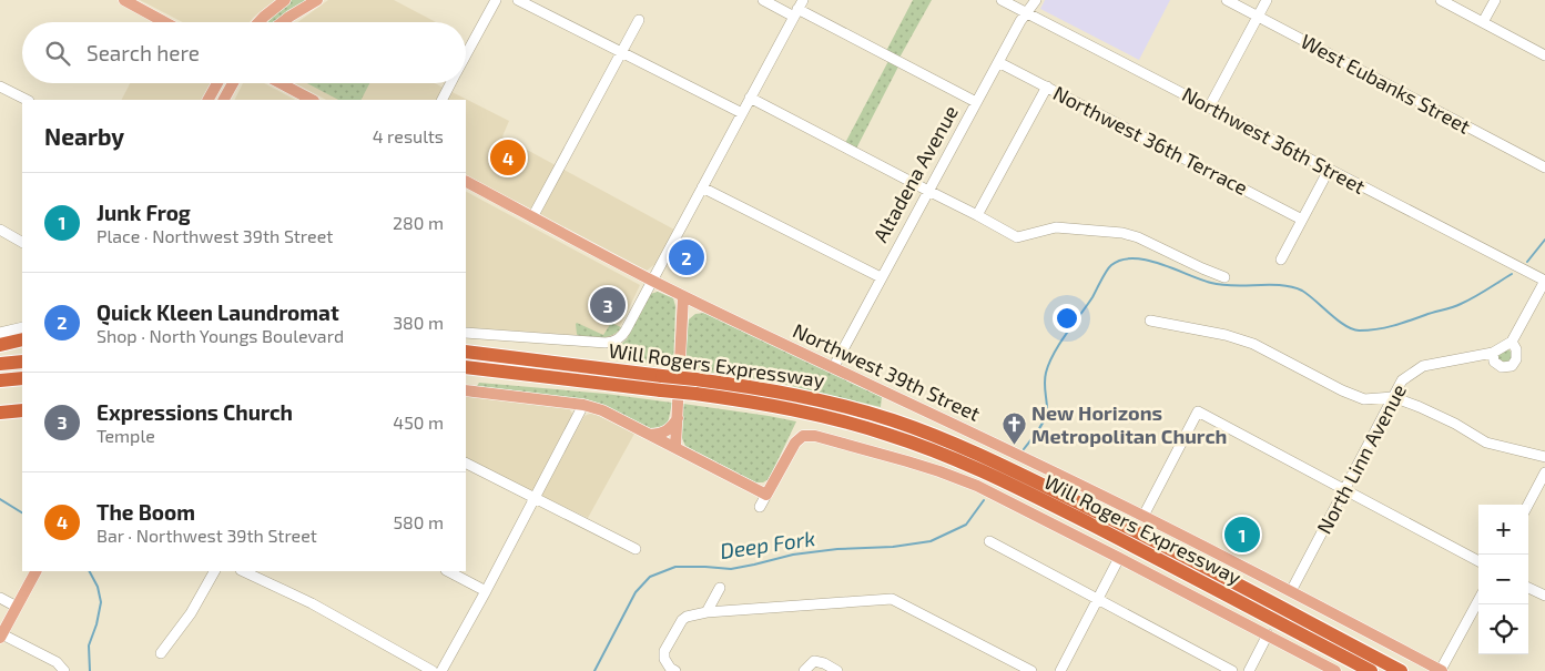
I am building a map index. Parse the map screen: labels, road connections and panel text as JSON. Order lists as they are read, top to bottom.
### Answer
{
  "streets": {
    "highway": ["Will Rogers Expressway"],
    "main road": ["Northwest 39th Street"],
    "street": [
      "West Eubanks Street",
      "Northwest 36th Terrace",
      "Northwest 36th Street",
      "Altadena Avenue",
      "North Linn Avenue"
    ]
  },
  "crossings": [
    ["Northwest 36th Terrace", "Altadena Avenue"],
    ["Northwest 36th Street", "Altadena Avenue"],
    ["Altadena Avenue", "Northwest 39th Street"],
    ["Northwest 39th Street", "North Linn Avenue"]
  ],
  "water": ["Deep Fork"],
  "places": {
    "church": ["New Horizons Metropolitan Church"]
  },
  "page": {
    "search": "Search here",
    "heading": ["Nearby", "4 results"],
    "pins": [
      "4",
      "2",
      "3",
      "1"
    ],
    "list": [
      {
        "mark": "1",
        "name": "Junk Frog",
        "note": "Place · Northwest 39th Street",
        "value": "280 m"
      },
      {
        "mark": "2",
        "name": "Quick Kleen Laundromat",
        "note": "Shop · North Youngs Boulevard",
        "value": "380 m"
      },
      {
        "mark": "3",
        "name": "Expressions Church",
        "note": "Temple",
        "value": "450 m"
      },
      {
        "mark": "4",
        "name": "The Boom",
        "note": "Bar · Northwest 39th Street",
        "value": "580 m"
      }
    ],
    "map_buttons": ["+", "−"]
  }
}
